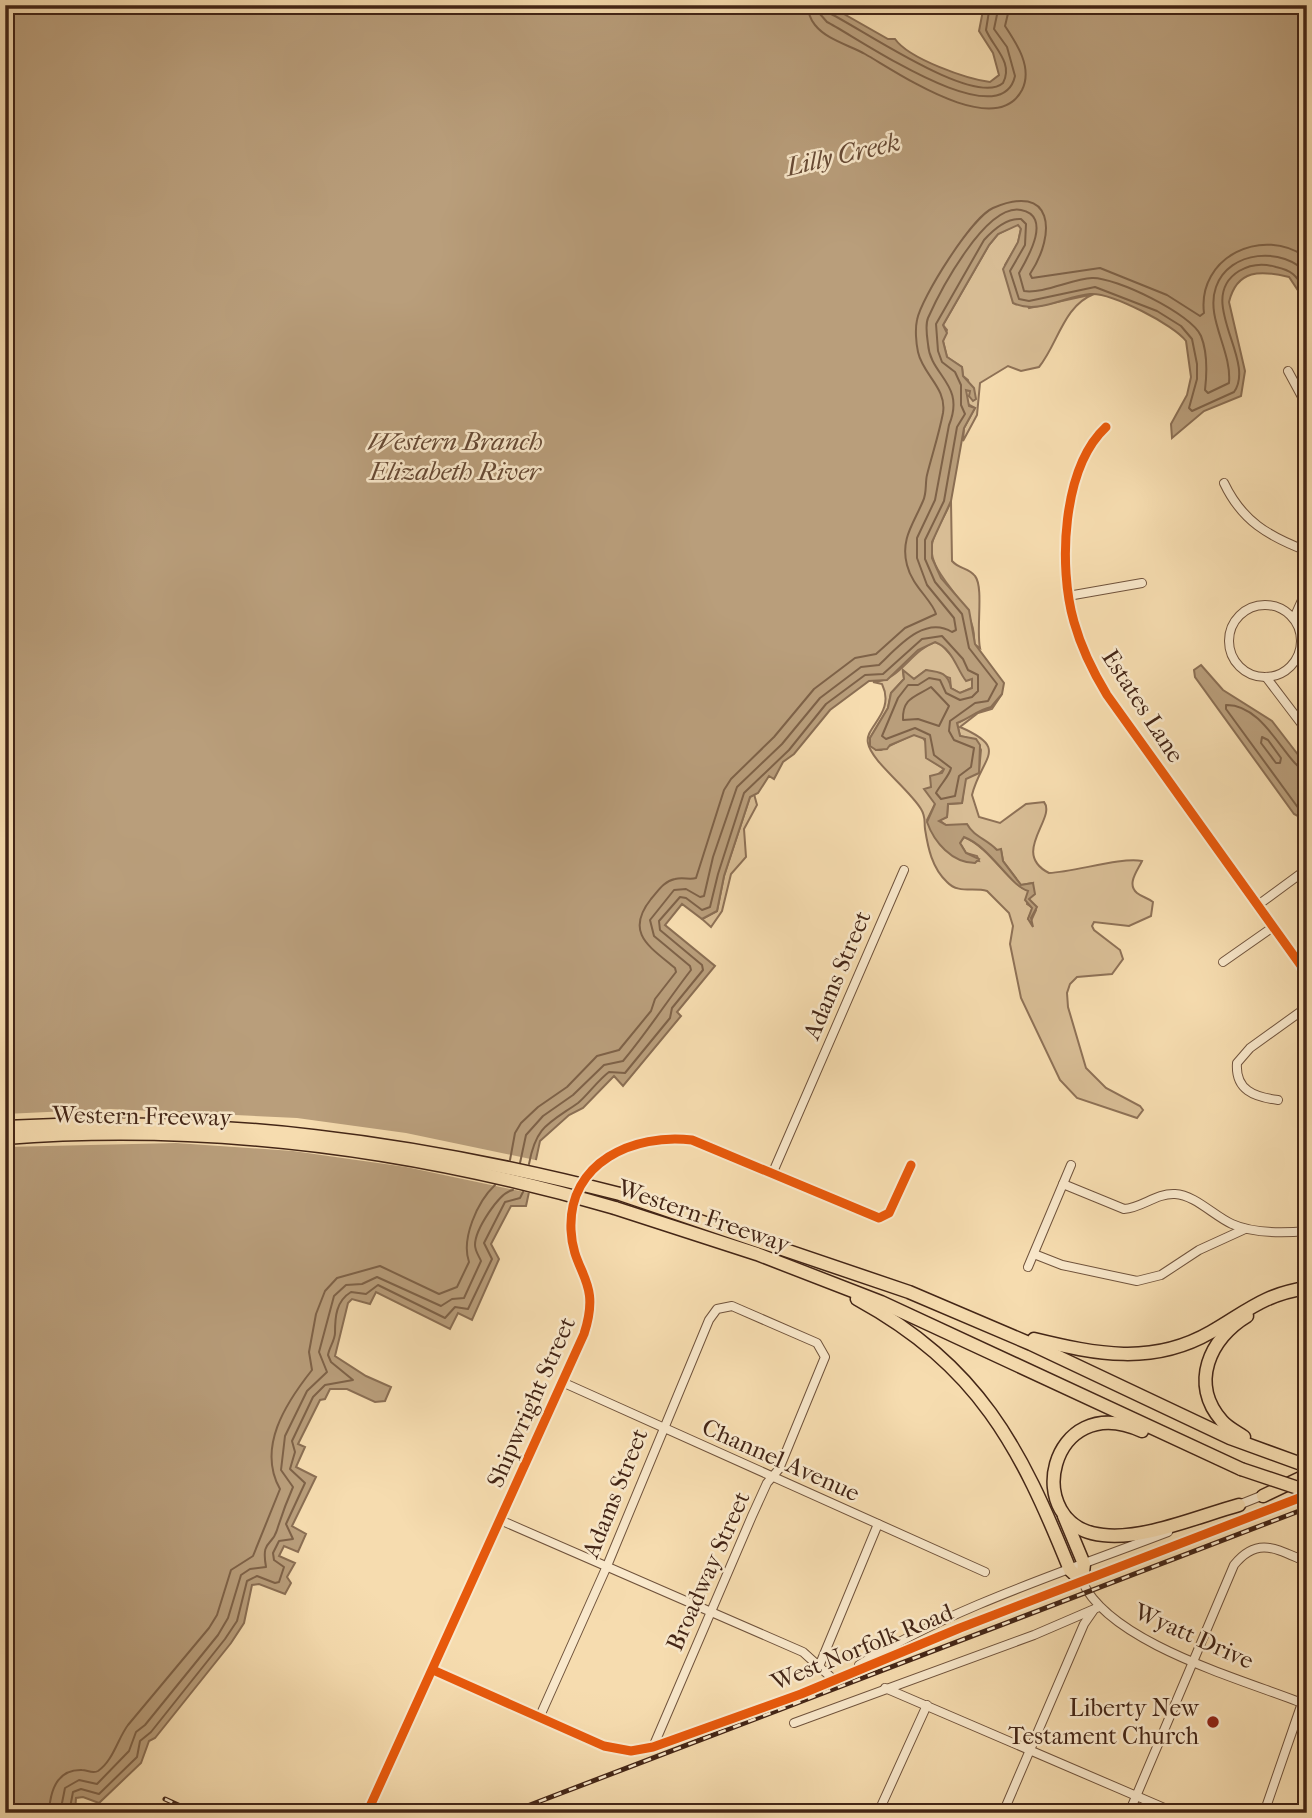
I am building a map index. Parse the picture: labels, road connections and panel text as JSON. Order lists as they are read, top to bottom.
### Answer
{
  "streets": {
    "highway": ["Western Freeway"],
    "street": [
      "Estates Lane",
      "Adams Street",
      "Shipwright Street",
      "Channel Avenue",
      "Broadway Street",
      "Wyatt Drive",
      "West Norfolk Road"
    ]
  },
  "crossings": [
    ["Adams Street", "Shipwright Street"],
    ["Adams Street", "Channel Avenue"],
    ["Adams Street", "Broadway Street"],
    ["Adams Street", "West Norfolk Road"],
    ["Western Freeway", "West Norfolk Road"],
    ["Shipwright Street", "Channel Avenue"],
    ["Shipwright Street", "West Norfolk Road"],
    ["Channel Avenue", "Broadway Street"],
    ["Broadway Street", "West Norfolk Road"],
    ["Wyatt Drive", "West Norfolk Road"]
  ],
  "water": ["Lilly Creek", "Western Branch Elizabeth River"],
  "places": ["Liberty New Testament Church"]
}
